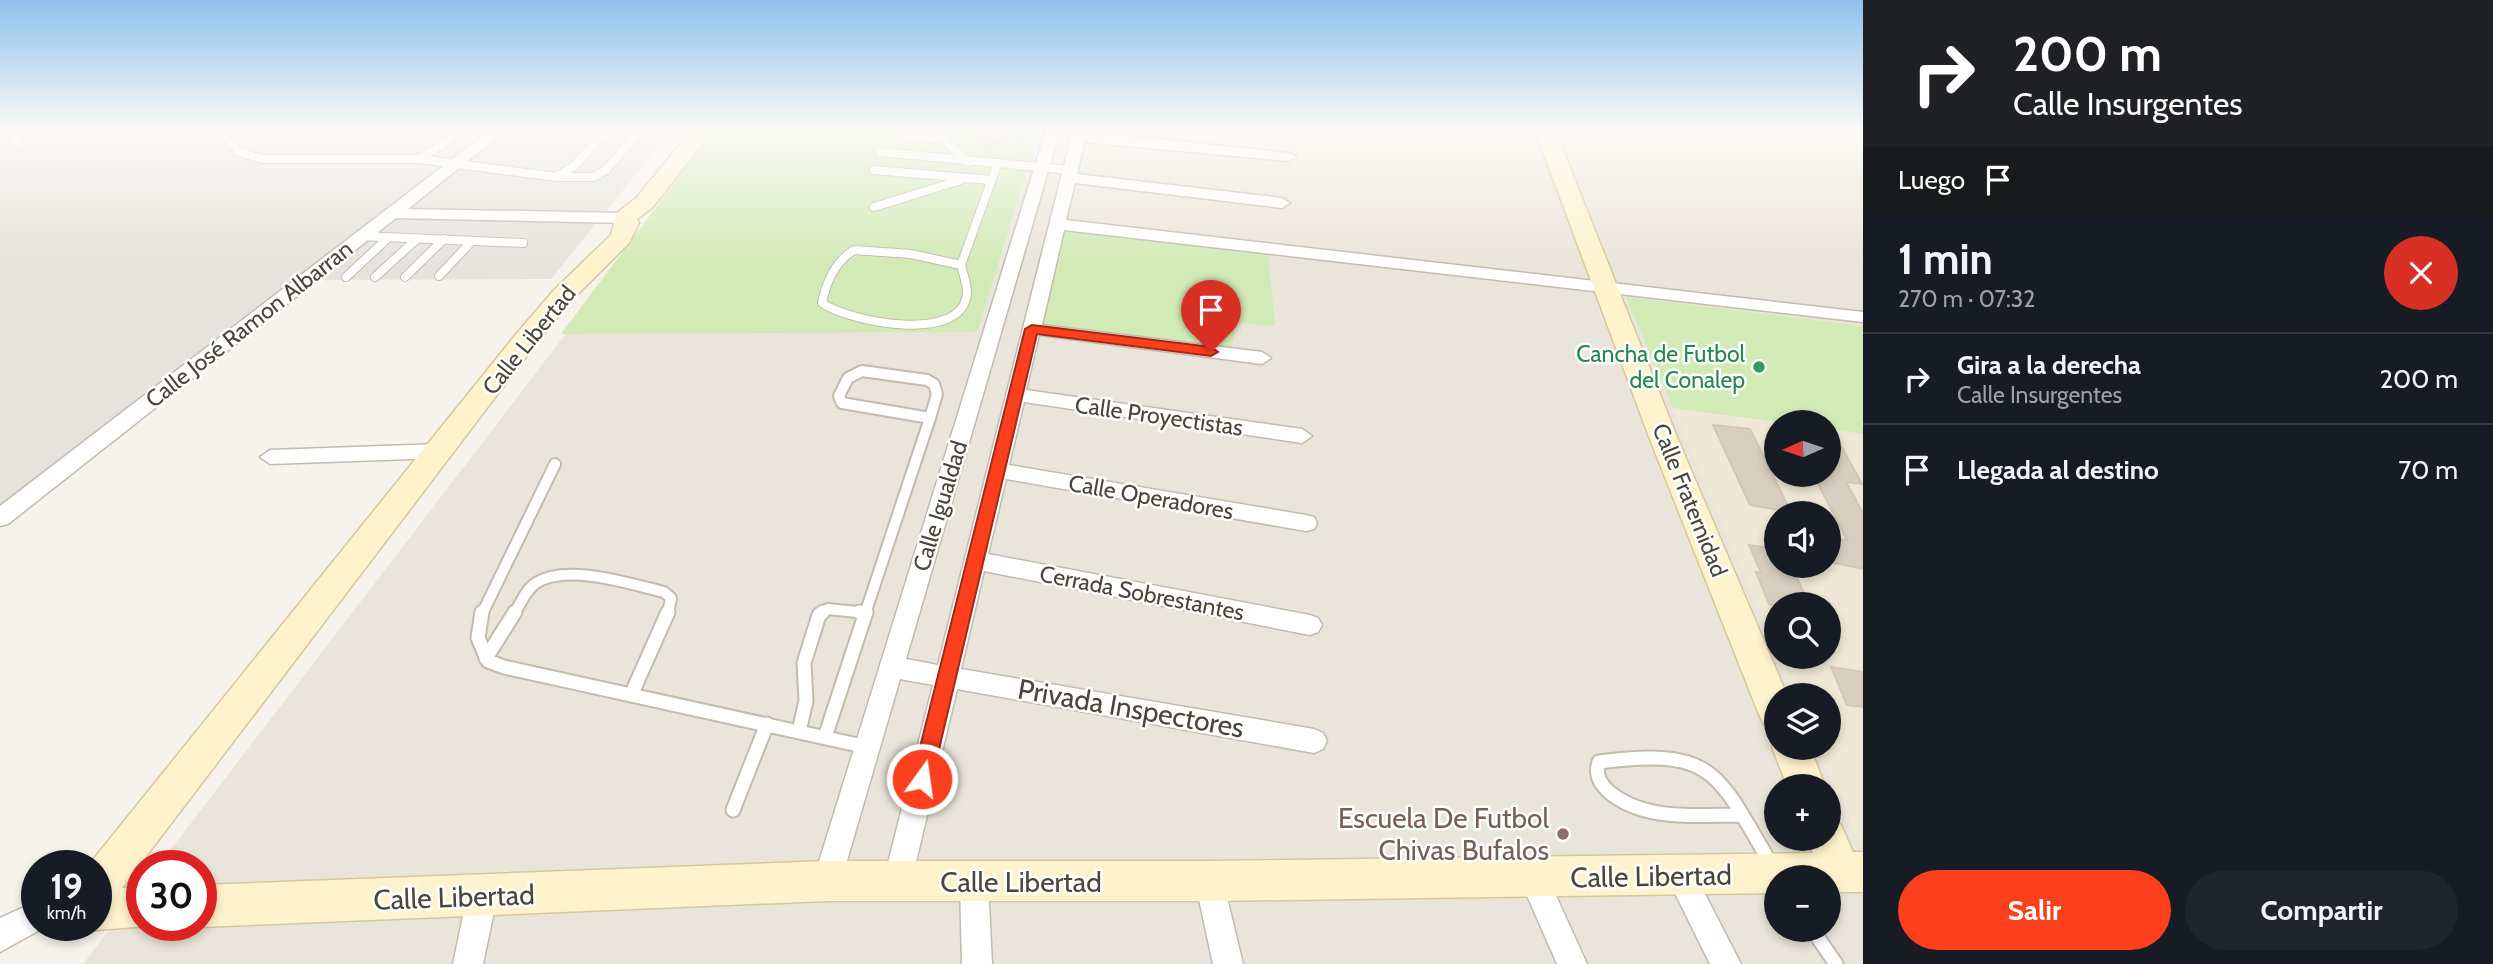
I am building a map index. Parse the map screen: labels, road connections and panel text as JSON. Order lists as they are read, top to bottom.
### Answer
{
  "streets": {
    "main road": ["Calle Libertad", "Calle Fraternidad"],
    "street": [
      "Calle José Ramon Albarran",
      "Calle Proyectistas",
      "Calle Operadores",
      "Calle Igualdad",
      "Cerrada Sobrestantes",
      "Privada Inspectores"
    ]
  },
  "crossings": [
    ["Calle Libertad", "Calle Igualdad"],
    ["Calle Proyectistas", "Calle Igualdad"],
    ["Calle Operadores", "Calle Igualdad"],
    ["Calle Igualdad", "Cerrada Sobrestantes"],
    ["Calle Igualdad", "Privada Inspectores"]
  ],
  "places": ["Cancha de Futbol del Conalep", "Escuela De Futbol Chivas Bufalos"],
  "north": "left",
  "page": {
    "turn": ["200 m", "Calle Insurgentes"],
    "then": "Luego",
    "heading": ["1 min", "270 m · 07:32"],
    "list": [
      {
        "name": "Gira a la derecha",
        "note": "Calle Insurgentes",
        "value": "200 m"
      },
      {
        "name": "Llegada al destino",
        "value": "70 m"
      }
    ],
    "map_buttons": ["+", "−"],
    "speed": "19 km/h",
    "limit": "30",
    "buttons": ["Salir", "Compartir"]
  }
}
